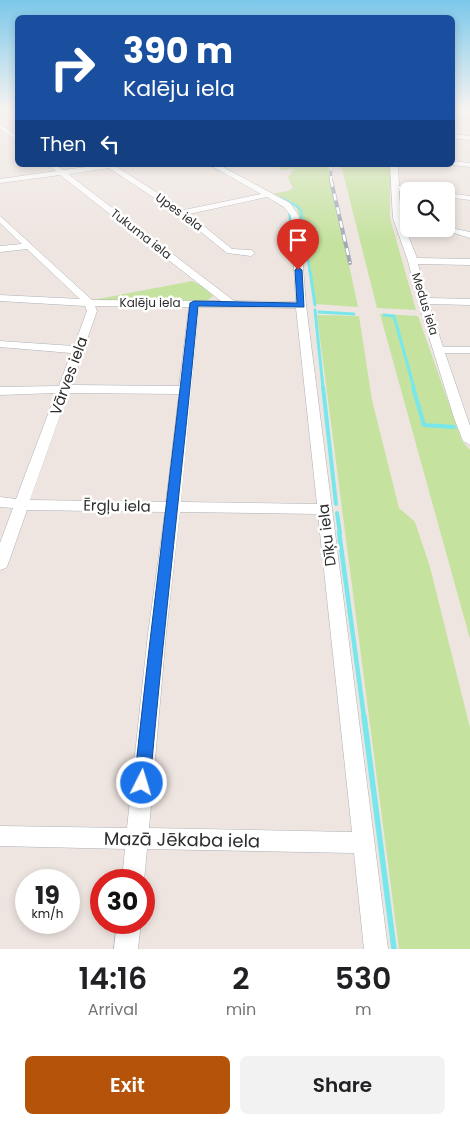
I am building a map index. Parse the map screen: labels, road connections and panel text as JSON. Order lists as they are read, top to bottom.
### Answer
{
  "streets": {
    "street": [
      "Upes iela",
      "Tukuma iela",
      "Kalēju iela",
      "Medus iela",
      "Vārves iela",
      "Ērgļu iela",
      "Dīķu iela",
      "Mazā Jēkaba iela"
    ]
  },
  "crossings": [
    ["Tukuma iela", "Kalēju iela"],
    ["Kalēju iela", "Vārves iela"],
    ["Kalēju iela", "Dīķu iela"],
    ["Vārves iela", "Ērgļu iela"],
    ["Ērgļu iela", "Dīķu iela"],
    ["Dīķu iela", "Mazā Jēkaba iela"]
  ],
  "page": {
    "turn": ["390 m", "Kalēju iela"],
    "then": "Then",
    "speed": "19 km/h",
    "limit": "30",
    "eta": [
      "14:16",
      "Arrival",
      "2",
      "min",
      "530",
      "m"
    ],
    "buttons": ["Exit", "Share"]
  }
}
